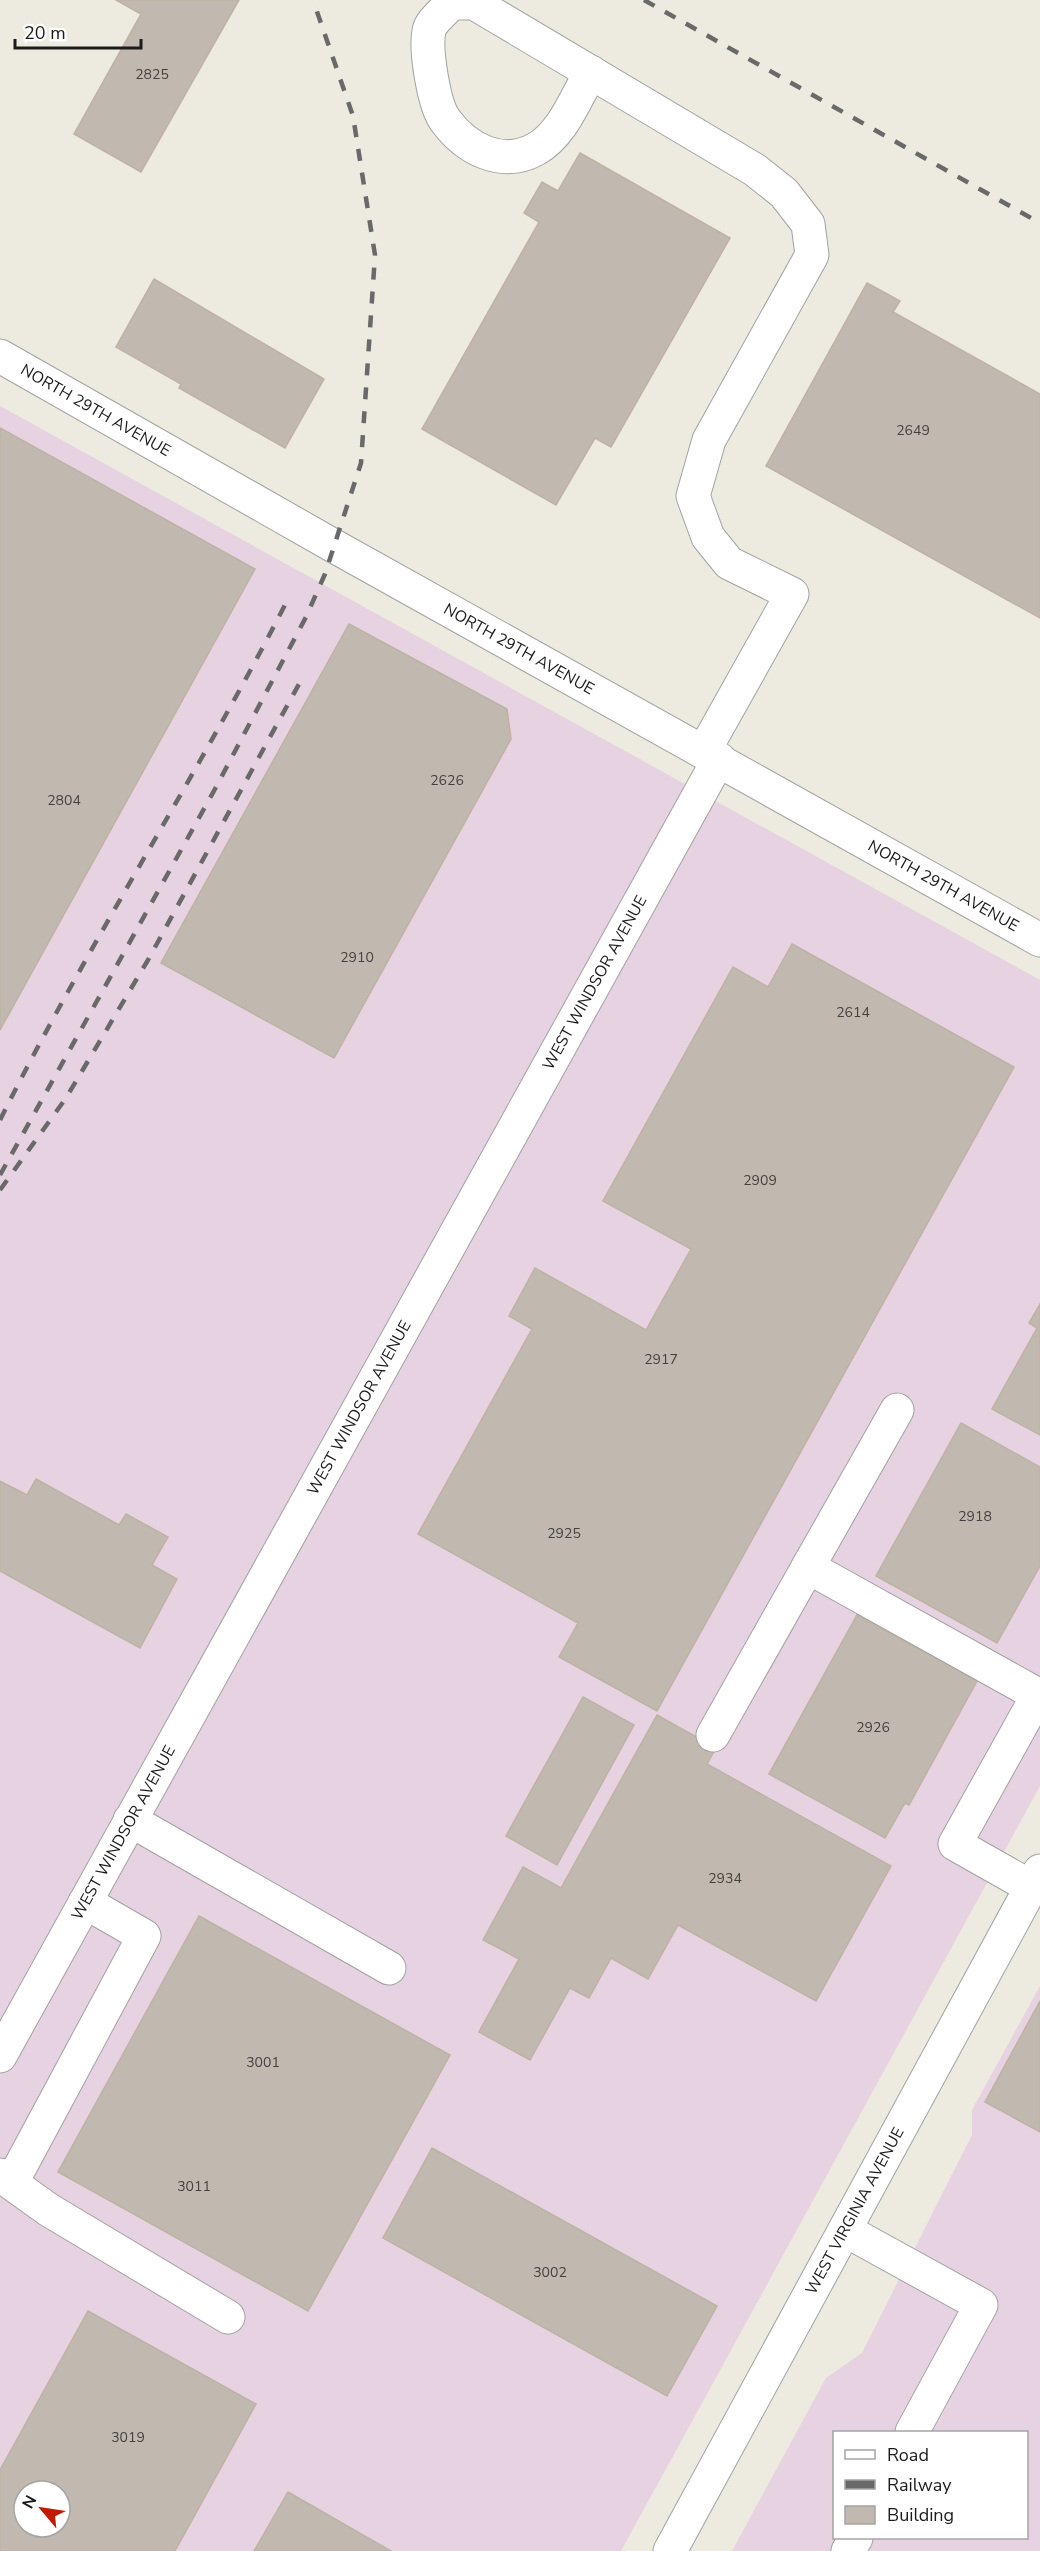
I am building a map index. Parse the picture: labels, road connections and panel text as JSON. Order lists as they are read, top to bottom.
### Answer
{
  "streets": {
    "street": ["NORTH 29TH AVENUE", "WEST WINDSOR AVENUE", "WEST VIRGINIA AVENUE"]
  },
  "crossings": [
    ["NORTH 29TH AVENUE", "WEST WINDSOR AVENUE"]
  ],
  "house_numbers": [
    "2825",
    "2649",
    "2626",
    "2804",
    "2910",
    "2614",
    "2909",
    "2917",
    "2918",
    "2925",
    "2926",
    "2934",
    "3001",
    "3011",
    "3002",
    "3019"
  ],
  "legend": ["Road", "Railway", "Building"],
  "scale_bar": "20 m",
  "north": "top left"
}
